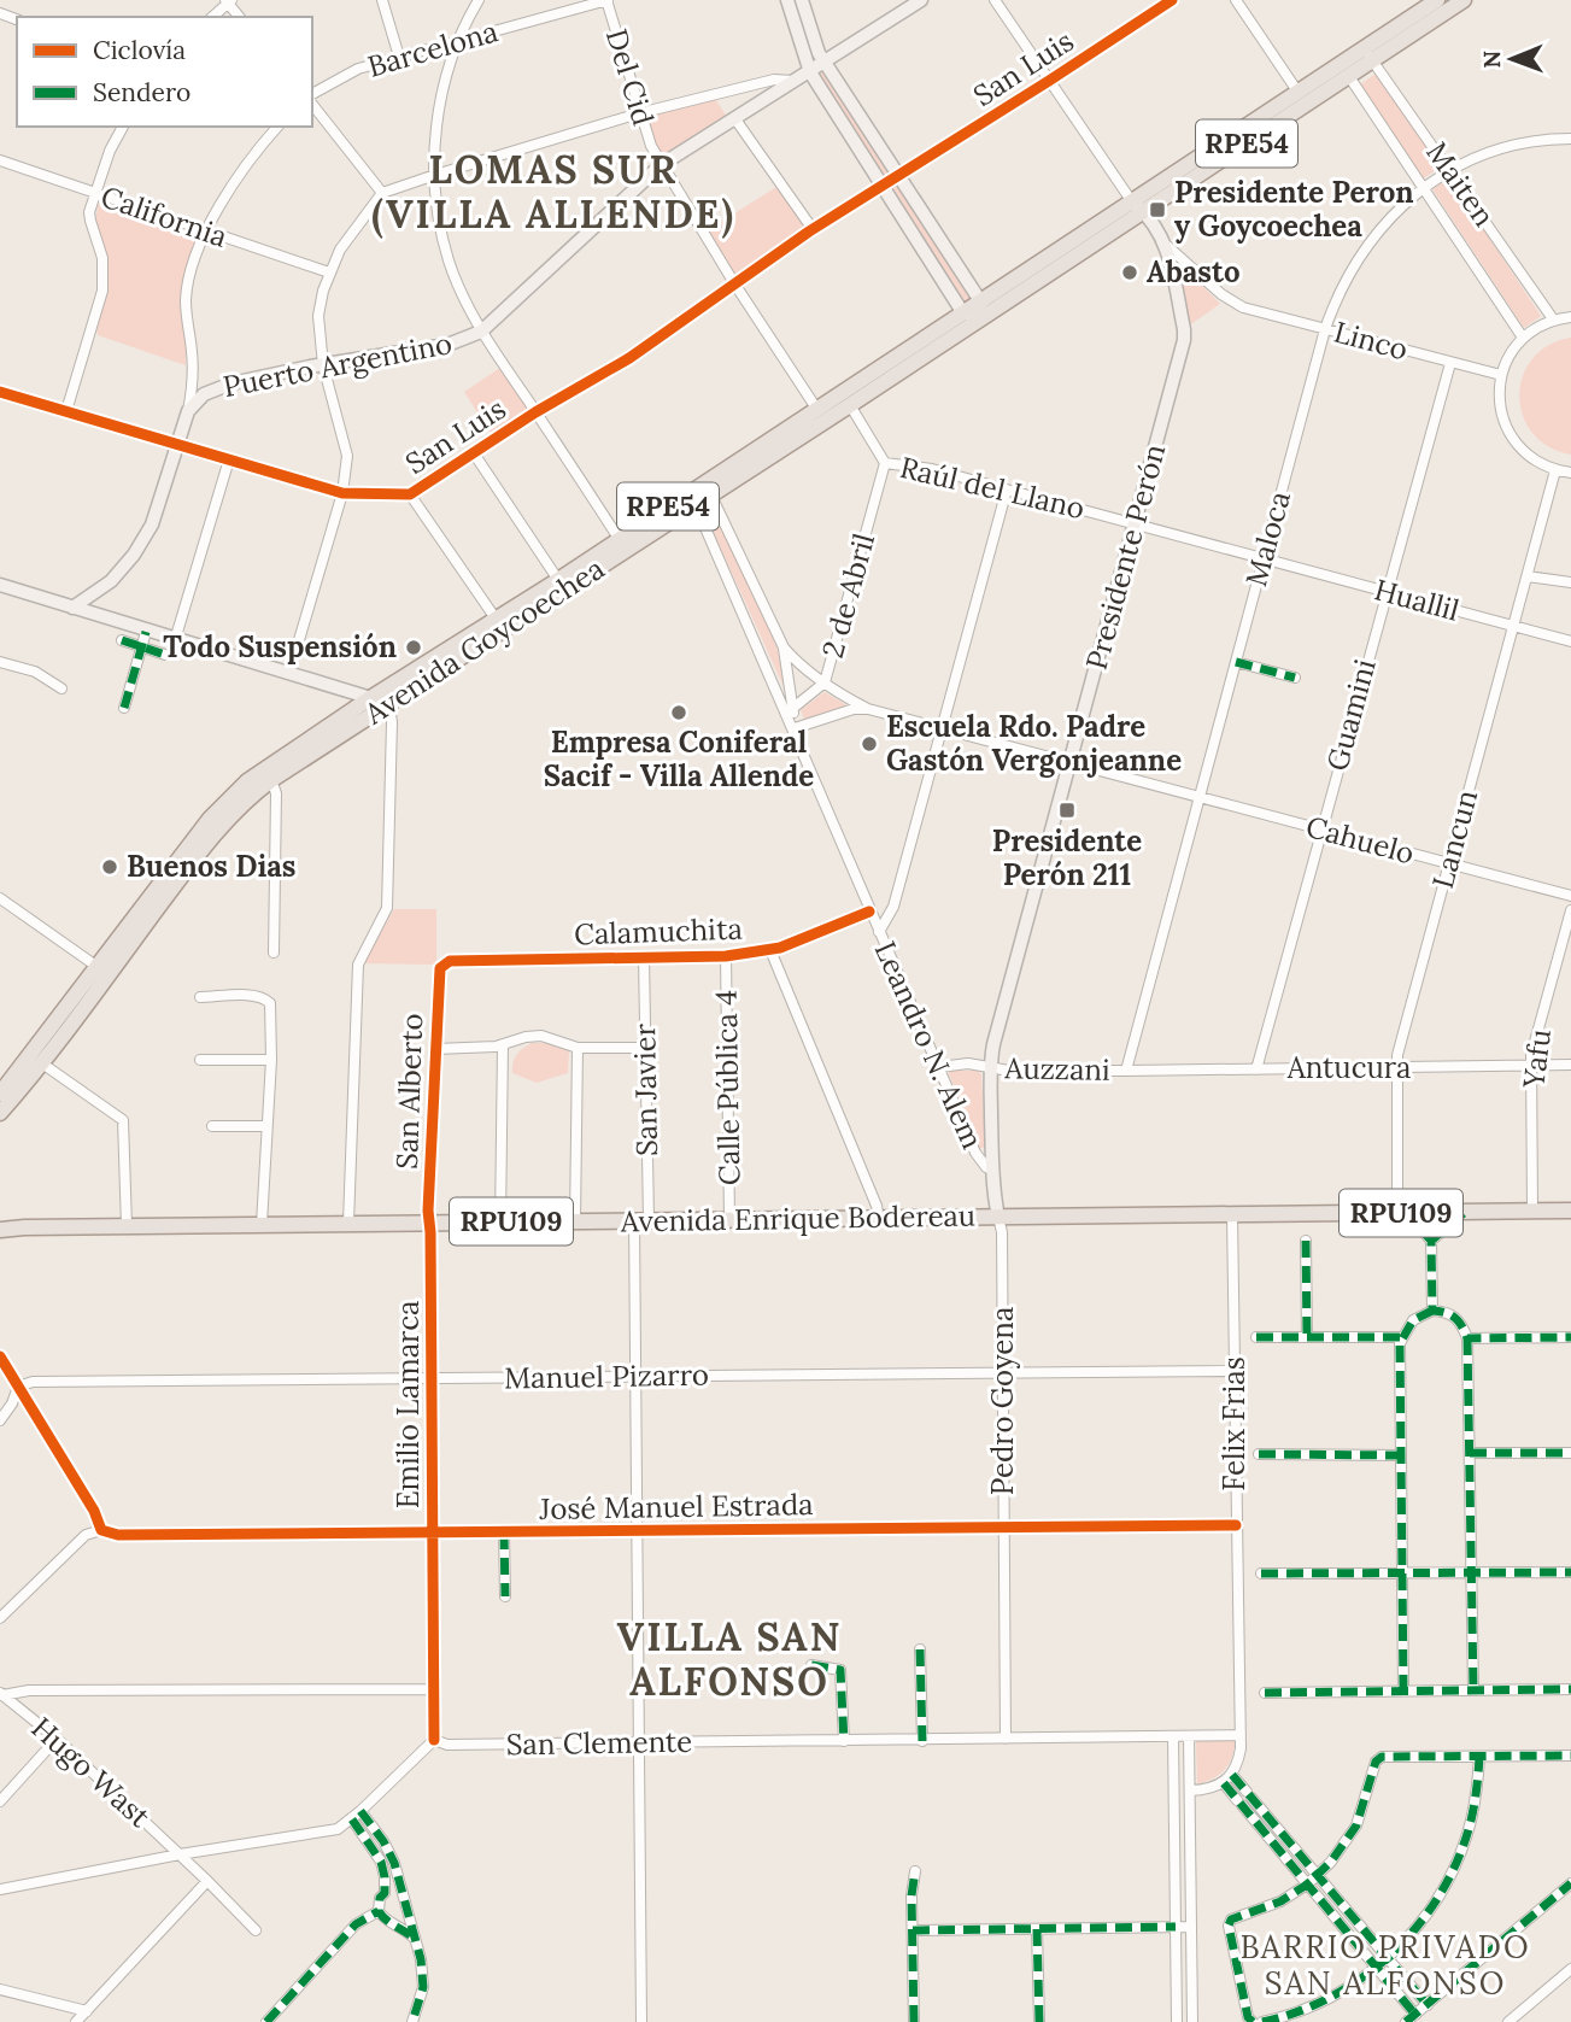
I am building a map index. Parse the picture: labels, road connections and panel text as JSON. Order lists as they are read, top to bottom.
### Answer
{
  "streets": {
    "main road": [
      "RPE54",
      "Puerto Argentino",
      "Presidente Perón",
      "Avenida Goycoechea",
      "RPU109",
      "Avenida Enrique Bodereau"
    ],
    "street": [
      "Barcelona",
      "San Luis",
      "Del Cid",
      "Maiten",
      "California",
      "Linco",
      "Raúl del Llano",
      "Maloca",
      "2 de Abril",
      "Huallil",
      "Guamini",
      "Lancun",
      "Cahuelo",
      "Calamuchita",
      "Leandro N. Alem",
      "Yafu",
      "Antucura",
      "Auzzani",
      "Calle Pública 4",
      "San Javier",
      "San Alberto",
      "Manuel Pizarro",
      "Pedro Goyena",
      "Emilio Lamarca",
      "Felix Frias",
      "José Manuel Estrada",
      "San Clemente",
      "Hugo Wast"
    ]
  },
  "crossings": [
    ["Barcelona", "Del Cid"],
    ["San Luis", "Del Cid"],
    ["San Luis", "Puerto Argentino"],
    ["Del Cid", "Puerto Argentino"],
    ["Del Cid", "Avenida Goycoechea"],
    ["RPE54", "Maiten"],
    ["RPE54", "Presidente Perón"],
    ["RPE54", "Avenida Goycoechea"],
    ["Maiten", "Maloca"],
    ["Linco", "Maloca"],
    ["Linco", "Presidente Perón"],
    ["Linco", "Guamini"],
    ["Raúl del Llano", "Maloca"],
    ["Raúl del Llano", "Presidente Perón"],
    ["Raúl del Llano", "2 de Abril"],
    ["Raúl del Llano", "Huallil"],
    ["Raúl del Llano", "Avenida Goycoechea"],
    ["Maloca", "Huallil"],
    ["Maloca", "Cahuelo"],
    ["Maloca", "Antucura"],
    ["Maloca", "Auzzani"],
    ["Presidente Perón", "Avenida Goycoechea"],
    ["Presidente Perón", "Cahuelo"],
    ["Presidente Perón", "Leandro N. Alem"],
    ["Presidente Perón", "Auzzani"],
    ["Presidente Perón", "Avenida Enrique Bodereau"],
    ["Presidente Perón", "Pedro Goyena"],
    ["2 de Abril", "Leandro N. Alem"],
    ["Huallil", "Guamini"],
    ["Huallil", "Lancun"],
    ["Avenida Goycoechea", "Leandro N. Alem"],
    ["Guamini", "Cahuelo"],
    ["Guamini", "Antucura"],
    ["Lancun", "Cahuelo"],
    ["Lancun", "Antucura"],
    ["Lancun", "Avenida Enrique Bodereau"],
    ["Cahuelo", "Leandro N. Alem"],
    ["Calamuchita", "Leandro N. Alem"],
    ["Calamuchita", "Calle Pública 4"],
    ["Calamuchita", "San Javier"],
    ["Calamuchita", "San Alberto"],
    ["Leandro N. Alem", "Auzzani"],
    ["Yafu", "Antucura"],
    ["Yafu", "Avenida Enrique Bodereau"],
    ["Antucura", "Auzzani"],
    ["Calle Pública 4", "Avenida Enrique Bodereau"],
    ["San Javier", "Avenida Enrique Bodereau"],
    ["San Javier", "Manuel Pizarro"],
    ["San Javier", "José Manuel Estrada"],
    ["San Javier", "San Clemente"],
    ["San Alberto", "Avenida Enrique Bodereau"],
    ["San Alberto", "Emilio Lamarca"],
    ["Avenida Enrique Bodereau", "Pedro Goyena"],
    ["Avenida Enrique Bodereau", "Emilio Lamarca"],
    ["Avenida Enrique Bodereau", "Felix Frias"],
    ["Manuel Pizarro", "Pedro Goyena"],
    ["Manuel Pizarro", "Emilio Lamarca"],
    ["Manuel Pizarro", "Felix Frias"],
    ["Pedro Goyena", "José Manuel Estrada"],
    ["Pedro Goyena", "San Clemente"],
    ["Emilio Lamarca", "José Manuel Estrada"],
    ["Emilio Lamarca", "San Clemente"],
    ["Felix Frias", "José Manuel Estrada"],
    ["Felix Frias", "San Clemente"]
  ],
  "districts": ["LOMAS SUR (VILLA ALLENDE)", "VILLA SAN ALFONSO", "BARRIO PRIVADO SAN ALFONSO"],
  "places": {
    "transit": ["Presidente Peron y Goycoechea", "Presidente Perón 211"],
    "other": [
      "Abasto",
      "Todo Suspensión",
      "Empresa Coniferal Sacif - Villa Allende",
      "Escuela Rdo. Padre Gastón Vergonjeanne",
      "Buenos Dias"
    ]
  },
  "legend": ["Ciclovía", "Sendero"],
  "north": "left"
}
